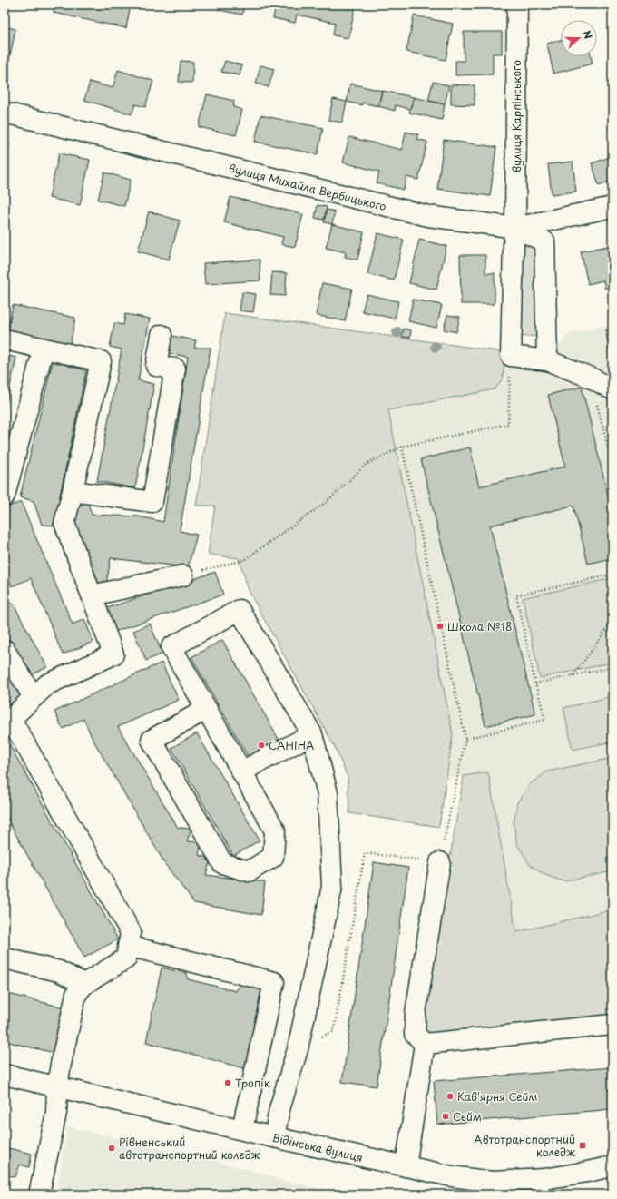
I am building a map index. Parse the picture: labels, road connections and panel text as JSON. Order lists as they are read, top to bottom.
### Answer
{
  "streets": {
    "street": ["вулиця Карпінського", "вулиця Михайла Вербицького", "Відінська вулиця"]
  },
  "crossings": [
    ["вулиця Карпінського", "вулиця Михайла Вербицького"]
  ],
  "places": {
    "other": [
      "Школа №18",
      "САНІНА",
      "Тропік",
      "Кав'ярня Сейм",
      "Сейм",
      "Рівненський автотранспортний коледж"
    ],
    "transit": ["Автотранспортний коледж"]
  },
  "north": "right"
}
